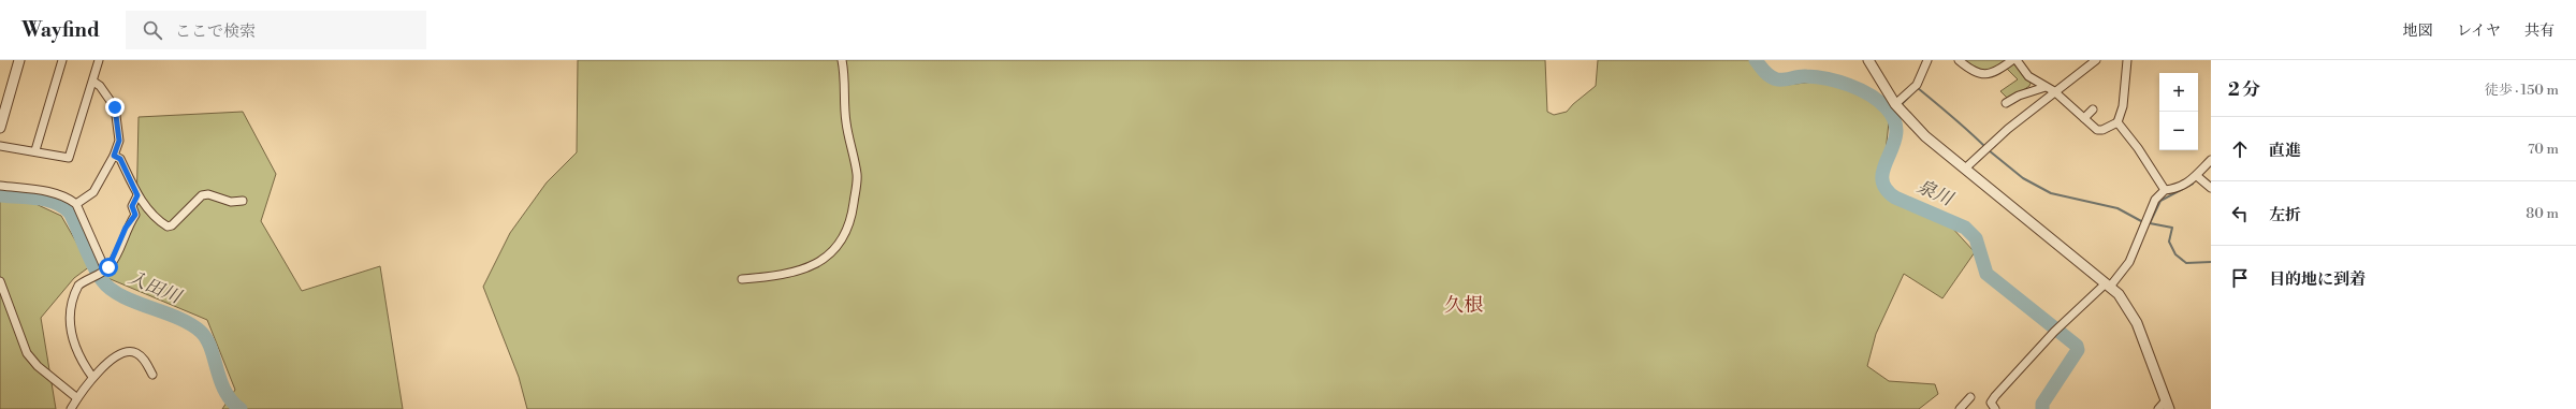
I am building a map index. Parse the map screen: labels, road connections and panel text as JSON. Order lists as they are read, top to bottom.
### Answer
{
  "districts": ["久根"],
  "water": ["泉川", "入田川"],
  "page": {
    "header": "Wayfind",
    "search": "ここで検索",
    "nav": ["地図", "レイヤ", "共有"],
    "heading": ["2 分", "徒歩 · 150 m"],
    "map_buttons": ["+", "−"],
    "list": [
      ["直進", "70 m"],
      ["左折", "80 m"],
      "目的地に到着"
    ]
  }
}
